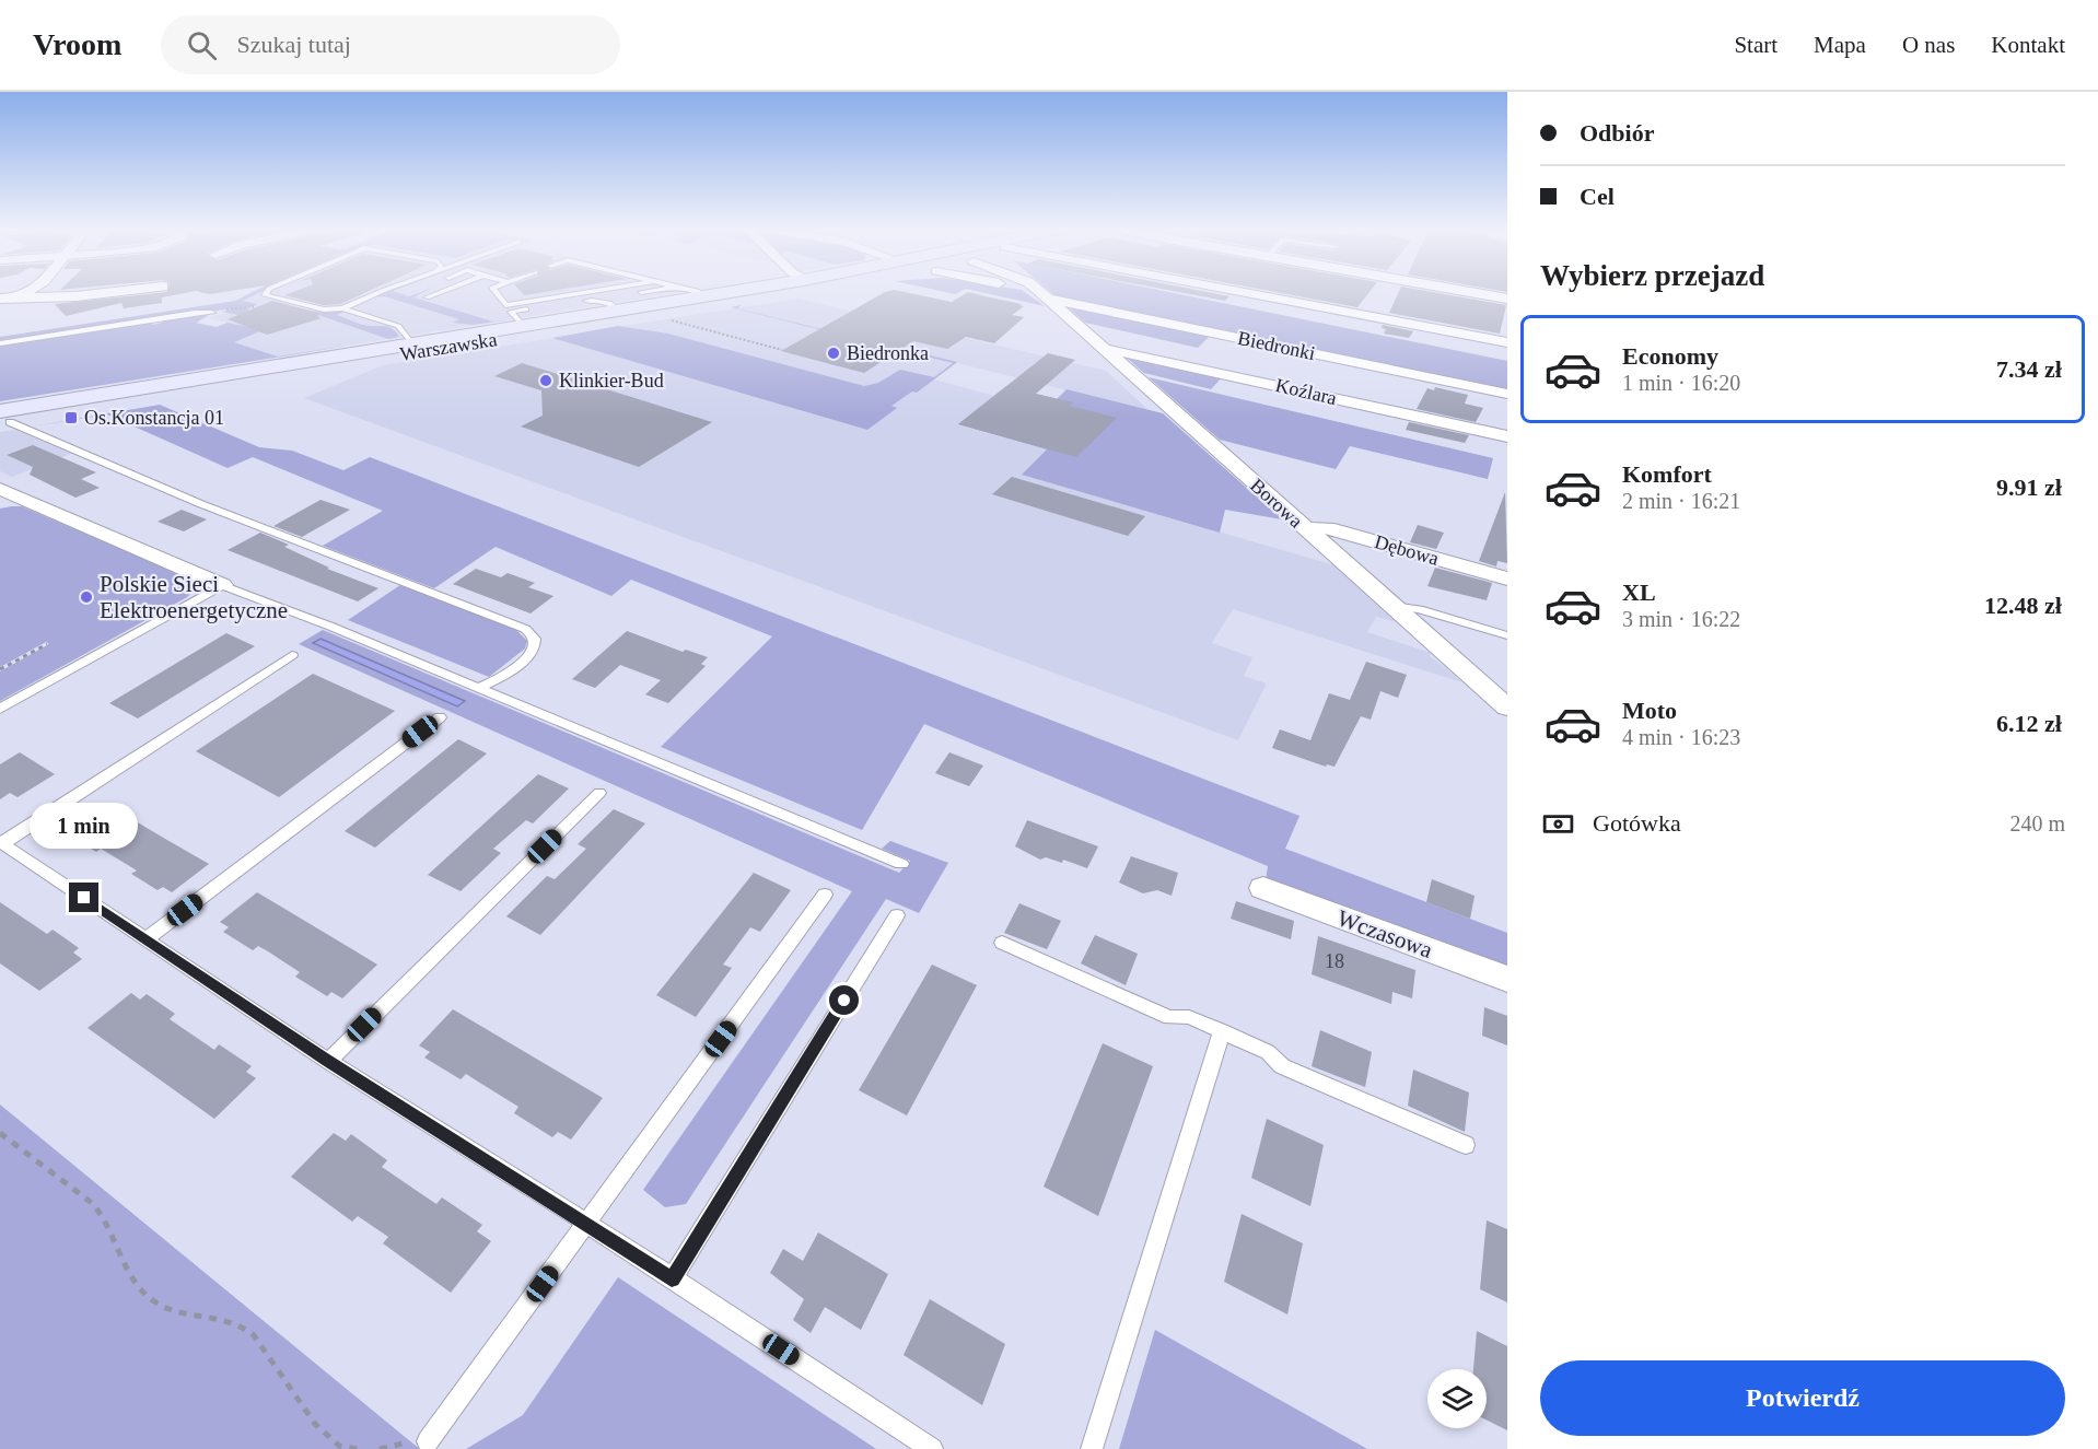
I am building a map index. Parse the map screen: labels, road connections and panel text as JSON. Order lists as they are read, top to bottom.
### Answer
{
  "streets": {
    "main road": ["Warszawska"],
    "street": [
      "Biedronki",
      "Koźlara",
      "Borowa",
      "Dębowa",
      "Wczasowa"
    ]
  },
  "crossings": [
    ["Biedronki", "Borowa"],
    ["Koźlara", "Borowa"],
    ["Borowa", "Dębowa"]
  ],
  "places": {
    "other": ["Biedronka", "Klinkier-Bud", "Polskie Sieci Elektroenergetyczne"],
    "transit": ["Os.Konstancja 01"]
  },
  "house_numbers": ["18"],
  "page": {
    "header": "Vroom",
    "search": "Szukaj tutaj",
    "nav": [
      "Start",
      "Mapa",
      "O nas",
      "Kontakt"
    ],
    "banner": ["Odbiór", "Cel"],
    "heading": "Wybierz przejazd",
    "list": [
      {
        "name": "Economy",
        "note": "1 min · 16:20",
        "value": "7.34 zł"
      },
      {
        "name": "Komfort",
        "note": "2 min · 16:21",
        "value": "9.91 zł"
      },
      {
        "name": "XL",
        "note": "3 min · 16:22",
        "value": "12.48 zł"
      },
      {
        "name": "Moto",
        "note": "4 min · 16:23",
        "value": "6.12 zł"
      }
    ],
    "pay": ["Gotówka", "240 m"],
    "bubble": "1 min",
    "buttons": "Potwierdź"
  }
}
